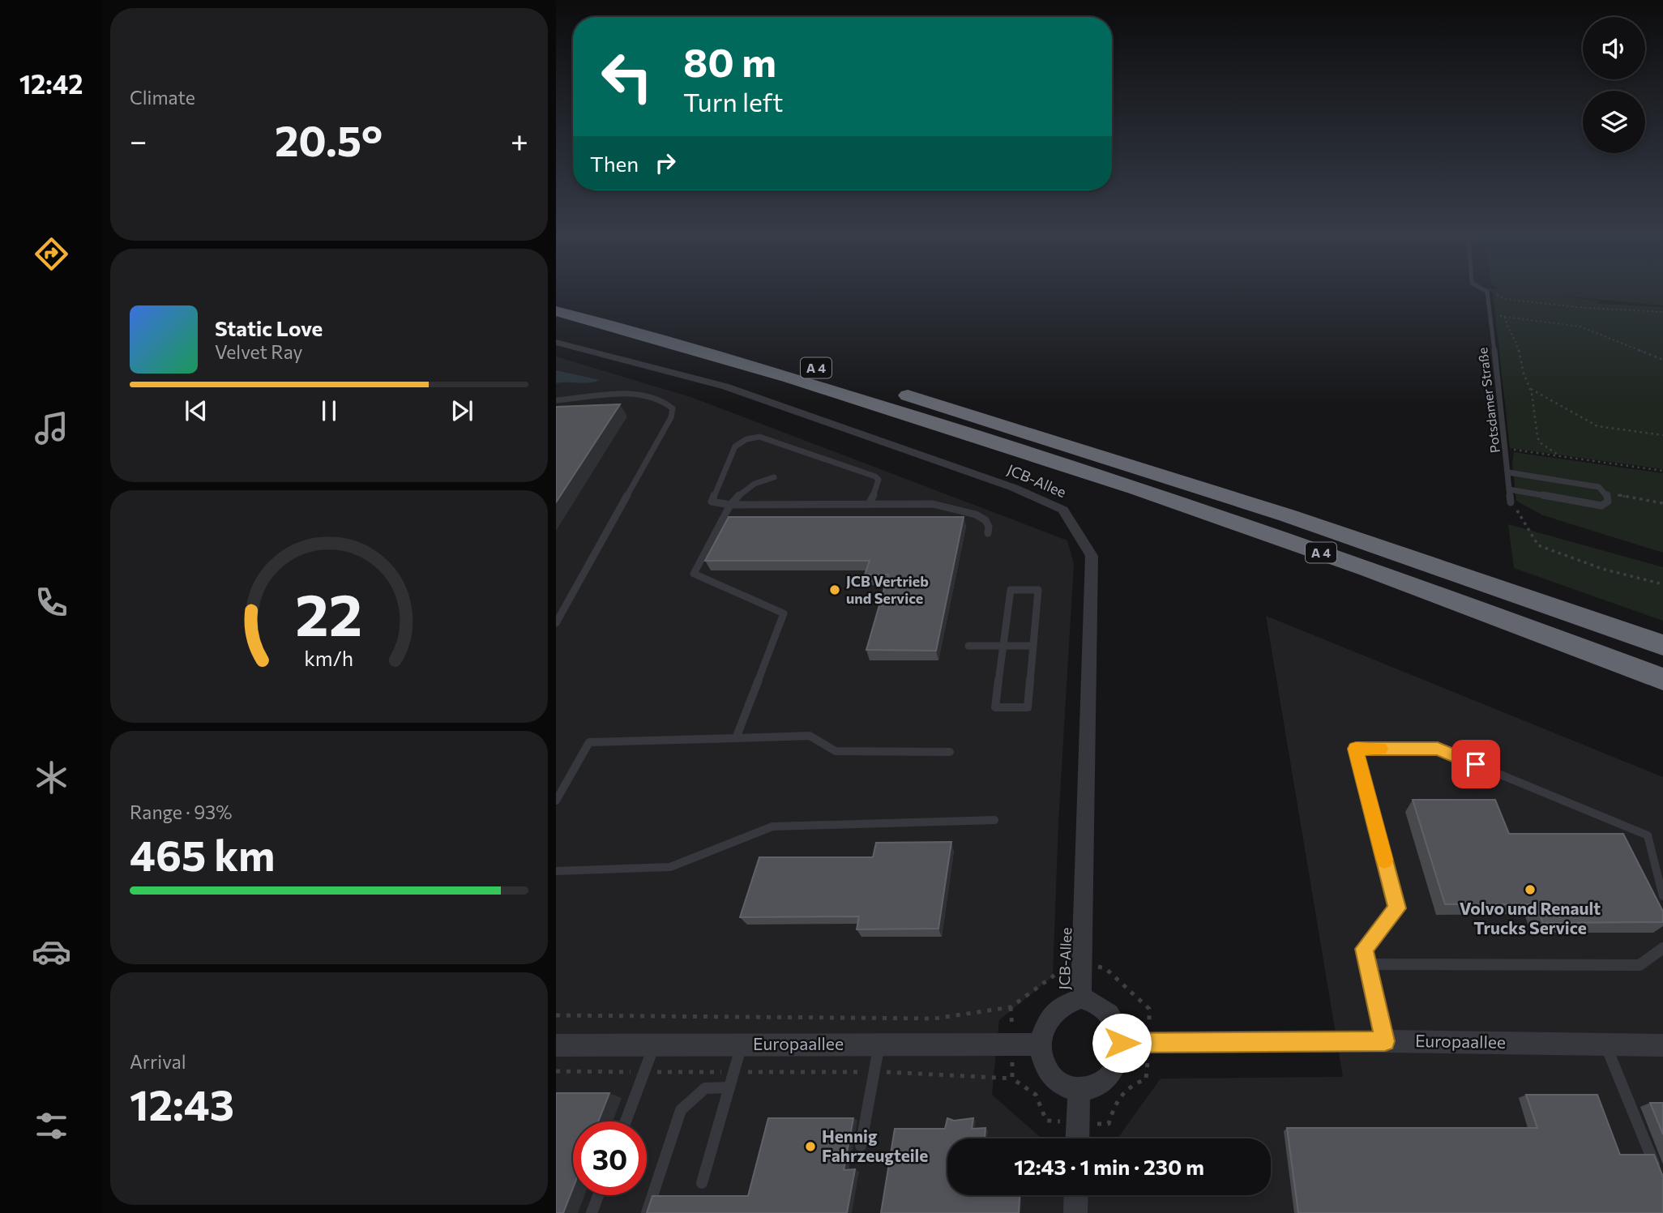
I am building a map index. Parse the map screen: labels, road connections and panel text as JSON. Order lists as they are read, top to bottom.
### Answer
{
  "streets": {
    "highway": ["A 4"],
    "street": ["JCB-Allee", "Europaallee"],
    "lane": ["Potsdamer Straße"]
  },
  "crossings": [
    ["JCB-Allee", "Europaallee"]
  ],
  "places": ["JCB Vertrieb und Service", "Volvo und Renault Trucks Service", "Hennig Fahrzeugteile"],
  "page": {
    "tabs": "12:42",
    "tile": [
      "Climate",
      ["Range · 93%", "465 km"],
      ["Arrival", "12:43"]
    ],
    "turn": ["80 m", "Turn left"],
    "heat": ["−", "20.5°", "+"],
    "then": "Then",
    "song": ["Static Love", "Velvet Ray"],
    "limit": "30",
    "trip": "12:43 · 1 min · 230 m",
    "gauge": ["22", "km/h"]
  }
}
